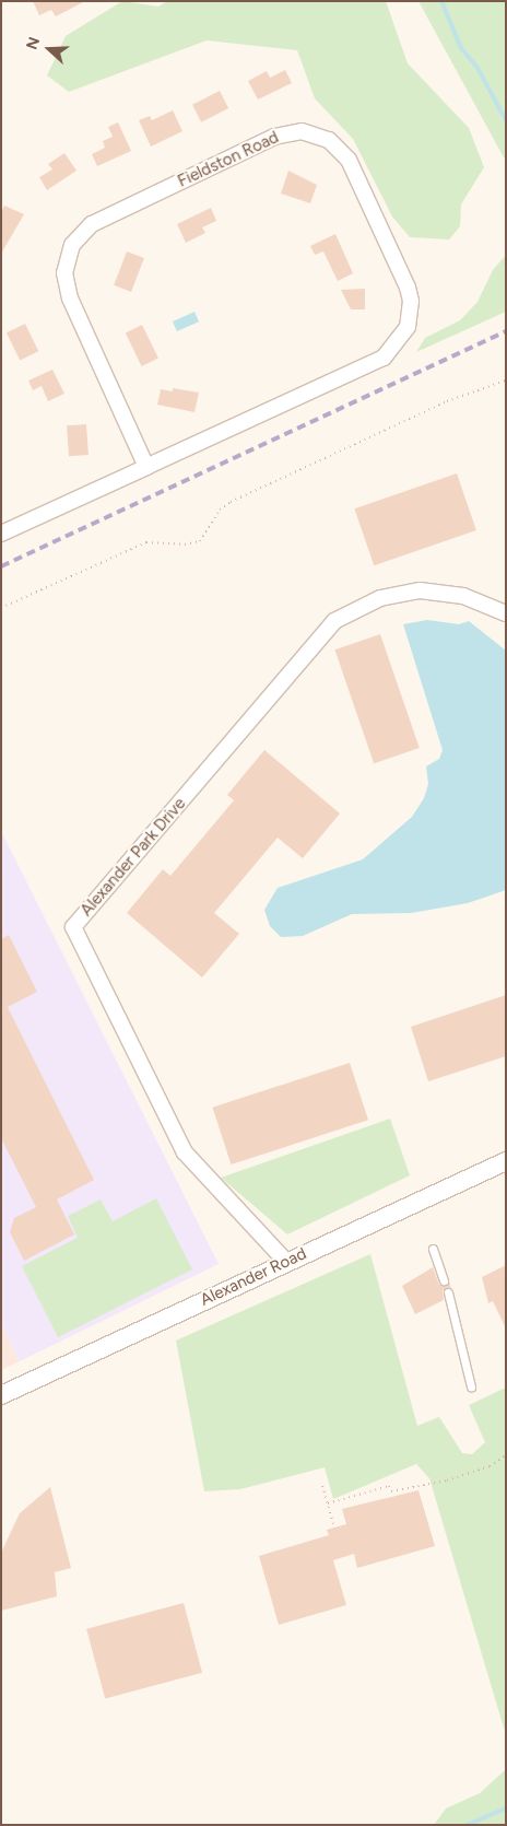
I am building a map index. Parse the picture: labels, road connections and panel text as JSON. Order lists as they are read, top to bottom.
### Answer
{
  "streets": {
    "street": ["Fieldston Road", "Alexander Park Drive", "Alexander Road"]
  },
  "crossings": [
    ["Alexander Park Drive", "Alexander Road"]
  ],
  "north": "left"
}
